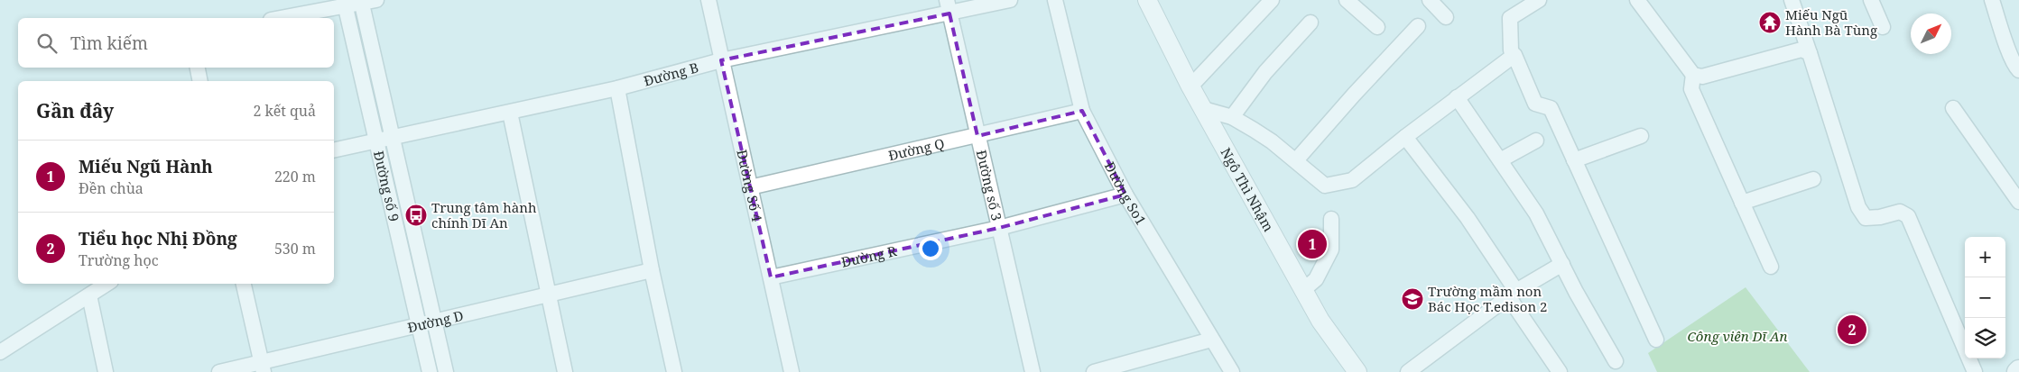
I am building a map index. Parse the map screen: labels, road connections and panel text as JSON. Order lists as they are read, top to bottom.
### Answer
{
  "streets": {
    "street": [
      "Đường B",
      "Đường Q",
      "Đường số 9",
      "Đường Số 4",
      "Đường số 3",
      "Ngô Thì Nhậm",
      "Đường So1",
      "Đường R",
      "Đường D"
    ]
  },
  "crossings": [
    ["Đường B", "Đường số 9"],
    ["Đường B", "Đường Số 4"],
    ["Đường B", "Đường số 3"],
    ["Đường Q", "Đường Số 4"],
    ["Đường Q", "Đường số 3"],
    ["Đường Q", "Đường So1"],
    ["Đường số 9", "Đường D"],
    ["Đường Số 4", "Đường R"],
    ["Đường số 3", "Đường R"],
    ["Đường So1", "Đường R"]
  ],
  "parks": ["Công viên Dĩ An"],
  "places": {
    "temple": ["Miếu Ngũ Hành Bà Tùng"],
    "bus stop": ["Trung tâm hành chính Dĩ An"],
    "school or university": ["Trường mầm non Bác Học T.edison 2"]
  },
  "north": "top right",
  "page": {
    "search": "Tìm kiếm",
    "heading": ["Gần đây", "2 kết quả"],
    "list": [
      {
        "mark": "1",
        "name": "Miếu Ngũ Hành",
        "note": "Đền chùa",
        "value": "220 m"
      },
      {
        "mark": "2",
        "name": "Tiểu học Nhị Đồng",
        "note": "Trường học",
        "value": "530 m"
      }
    ],
    "pins": ["1", "2"],
    "map_buttons": ["+", "−"]
  }
}
